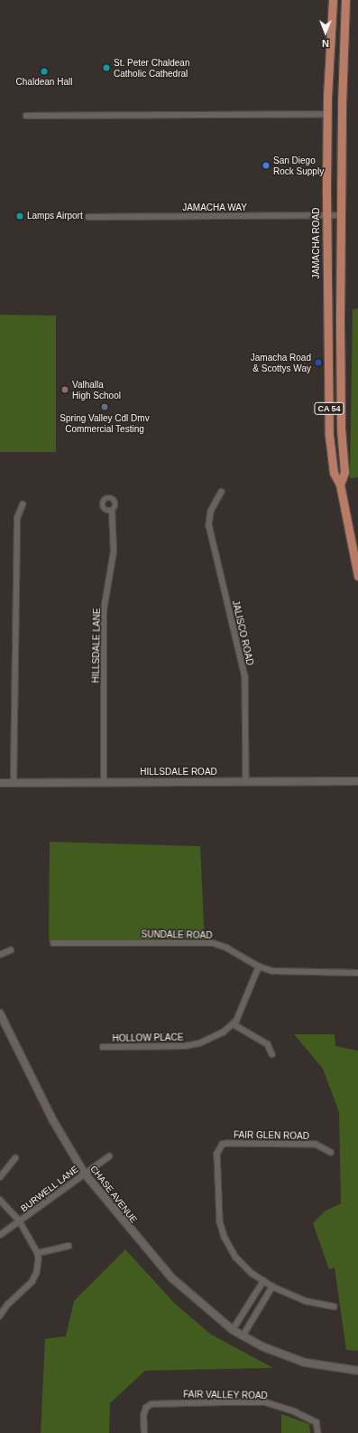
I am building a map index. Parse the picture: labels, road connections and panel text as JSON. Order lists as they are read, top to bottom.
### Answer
{
  "streets": {
    "main road": [
      "JAMACHA ROAD",
      "CA 54",
      "HILLSDALE ROAD",
      "CHASE AVENUE"
    ],
    "street": [
      "JAMACHA WAY",
      "JALISCO ROAD",
      "HILLSDALE LANE",
      "SUNDALE ROAD",
      "HOLLOW PLACE",
      "FAIR GLEN ROAD",
      "BURWELL LANE",
      "FAIR VALLEY ROAD"
    ]
  },
  "crossings": [
    ["JAMACHA WAY", "JAMACHA ROAD"],
    ["JALISCO ROAD", "HILLSDALE ROAD"],
    ["HILLSDALE LANE", "HILLSDALE ROAD"],
    ["BURWELL LANE", "CHASE AVENUE"]
  ],
  "places": [
    "St. Peter Chaldean Catholic Cathedral",
    "Chaldean Hall",
    "San Diego Rock Supply",
    "Lamps Airport",
    "Jamacha Road & Scottys Way",
    "Valhalla High School",
    "Spring Valley Cdl Dmv Commercial Testing"
  ],
  "north": "bottom"
}
